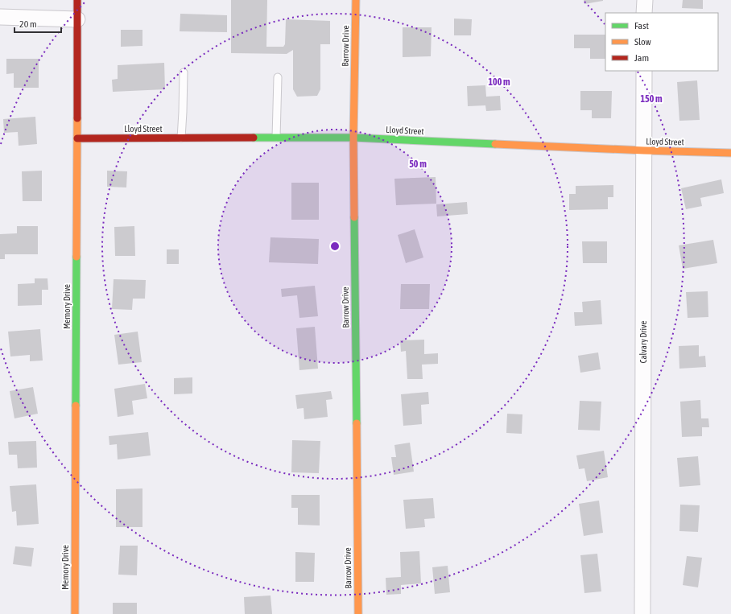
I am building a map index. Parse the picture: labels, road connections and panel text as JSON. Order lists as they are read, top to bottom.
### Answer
{
  "streets": {
    "street": [
      "Barrow Drive",
      "Lloyd Street",
      "Memory Drive",
      "Calvary Drive"
    ]
  },
  "crossings": [
    ["Barrow Drive", "Lloyd Street"],
    ["Lloyd Street", "Memory Drive"],
    ["Lloyd Street", "Calvary Drive"]
  ],
  "legend": ["Fast", "Slow", "Jam"],
  "scale_bar": "20 m",
  "rings": ["100 m", "150 m", "50 m"]
}
